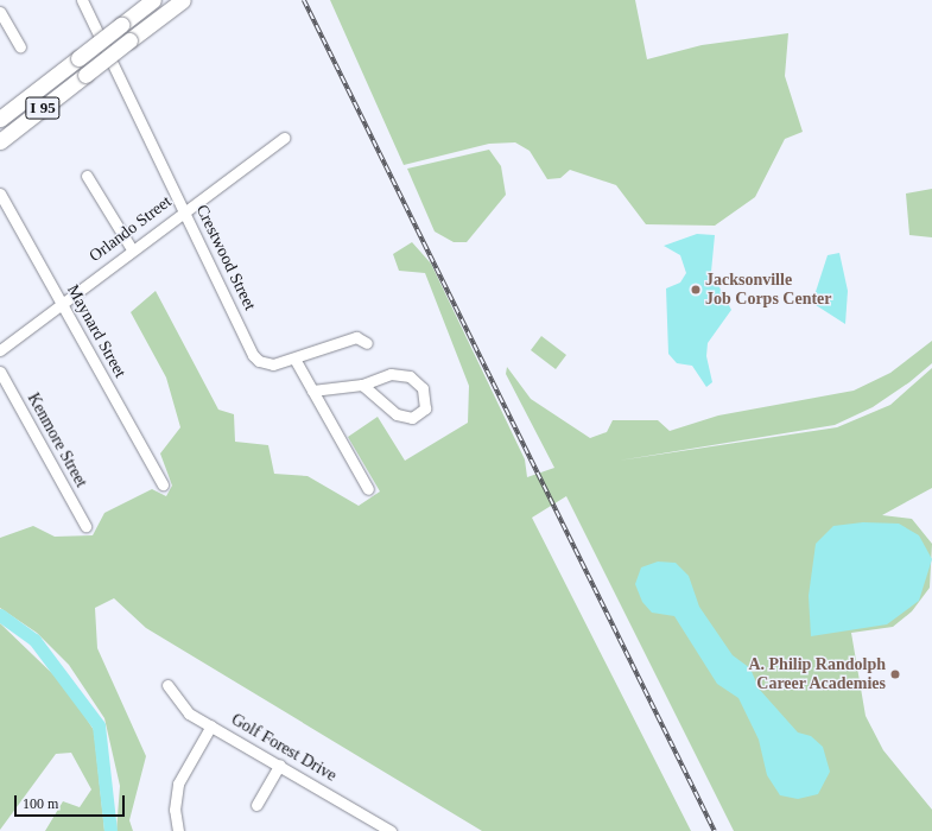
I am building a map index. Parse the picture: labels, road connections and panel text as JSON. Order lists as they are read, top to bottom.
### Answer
{
  "streets": {
    "highway": ["I 95"],
    "street": [
      "Orlando Street",
      "Crestwood Street",
      "Maynard Street",
      "Kenmore Street",
      "Golf Forest Drive"
    ]
  },
  "crossings": [
    ["Orlando Street", "Crestwood Street"],
    ["Orlando Street", "Maynard Street"]
  ],
  "places": ["Jacksonville Job Corps Center", "A. Philip Randolph Career Academies"],
  "scale_bar": "100 m"
}
